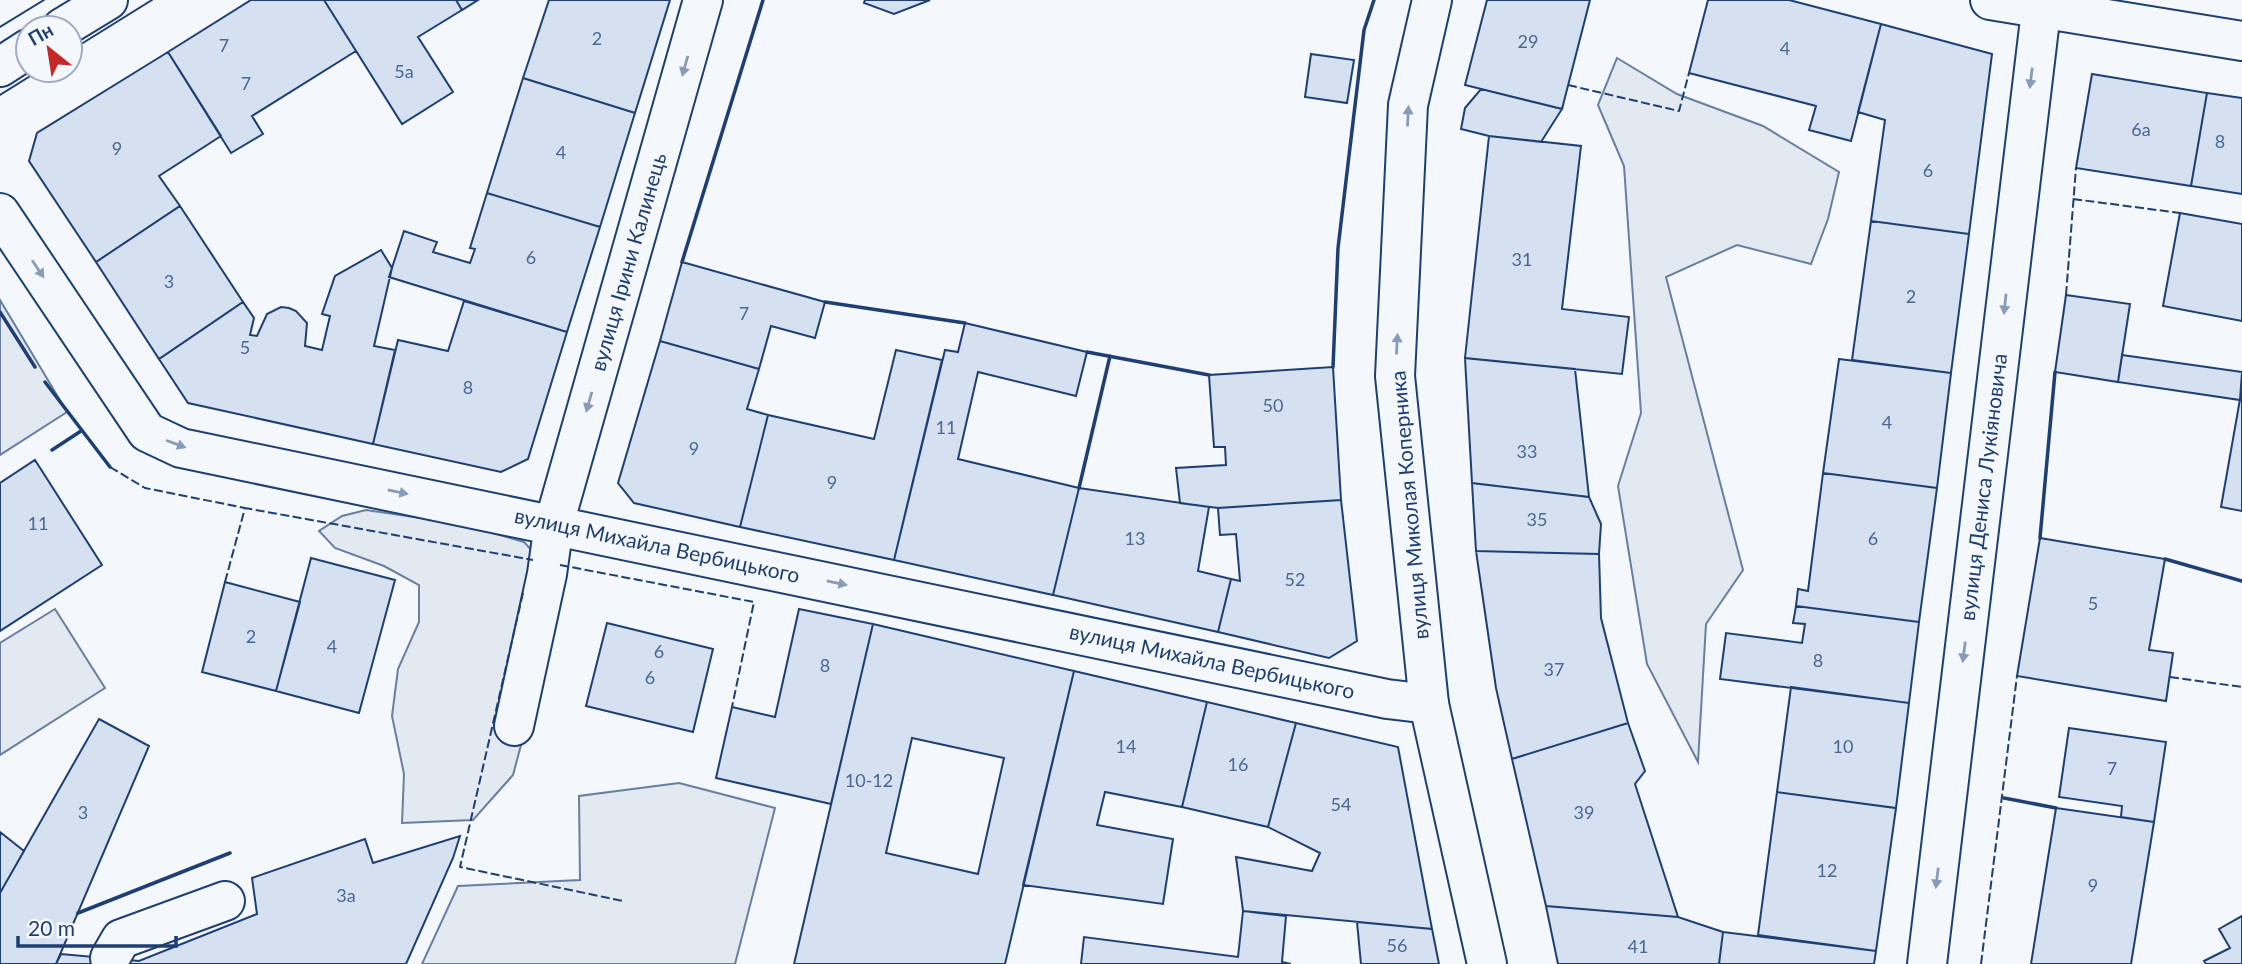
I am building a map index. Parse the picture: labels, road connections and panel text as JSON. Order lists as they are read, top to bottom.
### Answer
{
  "streets": {
    "street": [
      "вулиця Ірини Калинець",
      "вулиця Дениса Лукіяновича",
      "вулиця Миколая Коперника",
      "вулиця Михайла Вербицького"
    ]
  },
  "crossings": [
    ["вулиця Ірини Калинець", "вулиця Михайла Вербицького"],
    ["вулиця Миколая Коперника", "вулиця Михайла Вербицького"]
  ],
  "one_way": [
    "вулиця Ірини Калинець",
    "вулиця Дениса Лукіяновича",
    "вулиця Миколая Коперника",
    "вулиця Михайла Вербицького"
  ],
  "house_numbers": [
    "2",
    "29",
    "7",
    "4",
    "5а",
    "7",
    "6а",
    "8",
    "9",
    "4",
    "6",
    "6",
    "31",
    "3",
    "2",
    "7",
    "5",
    "8",
    "50",
    "4",
    "11",
    "9",
    "33",
    "9",
    "35",
    "11",
    "13",
    "6",
    "52",
    "5",
    "2",
    "4",
    "6",
    "8",
    "8",
    "37",
    "6",
    "14",
    "10",
    "16",
    "7",
    "10-12",
    "54",
    "3",
    "39",
    "12",
    "9",
    "3а",
    "56",
    "41"
  ],
  "scale_bar": "20 m",
  "north": "top left"
}
